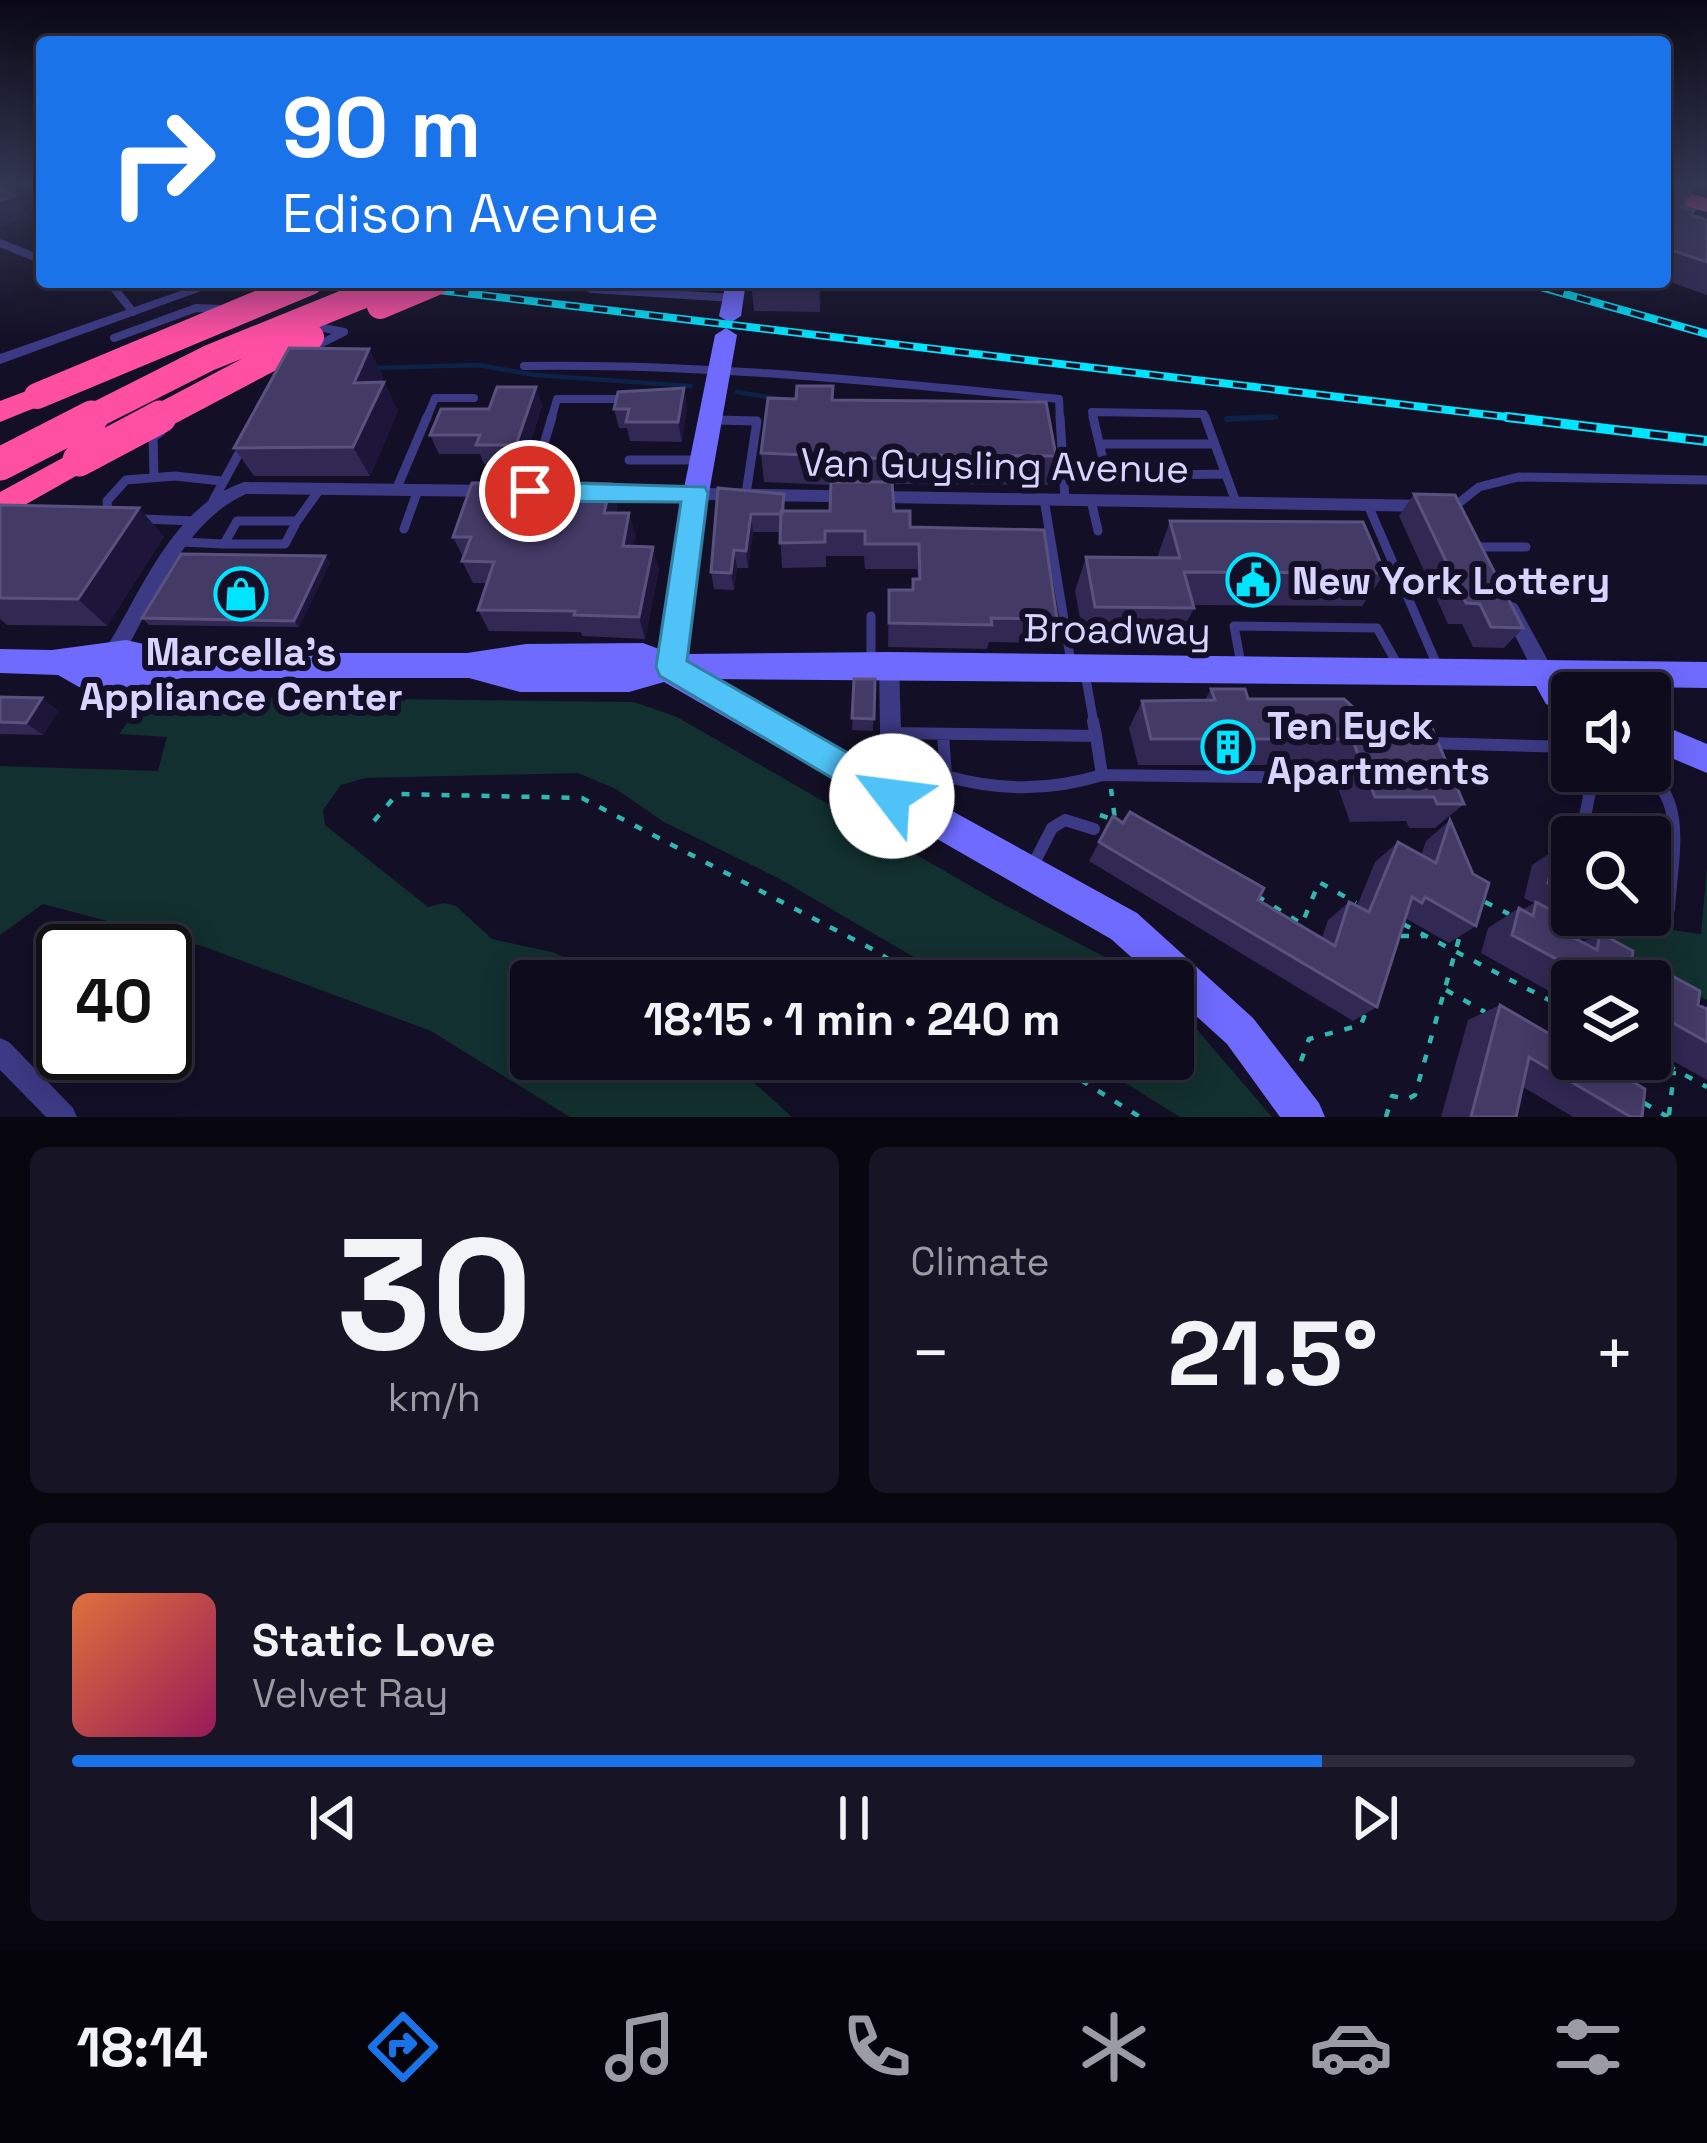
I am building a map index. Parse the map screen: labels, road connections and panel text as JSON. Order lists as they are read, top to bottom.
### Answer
{
  "streets": {
    "main road": ["Broadway"],
    "street": ["Van Guysling Avenue"]
  },
  "places": {
    "public building": ["New York Lottery"],
    "shop": ["Marcella's Appliance Center"],
    "building": ["Ten Eyck Apartments"]
  },
  "page": {
    "turn": ["90 m", "Edison Avenue"],
    "limit": "40",
    "trip": "18:15 · 1 min · 240 m",
    "tile": [
      ["30", "km/h"],
      "Climate"
    ],
    "heat": ["−", "21.5°", "+"],
    "song": ["Static Love", "Velvet Ray"],
    "tabs": "18:14"
  }
}
